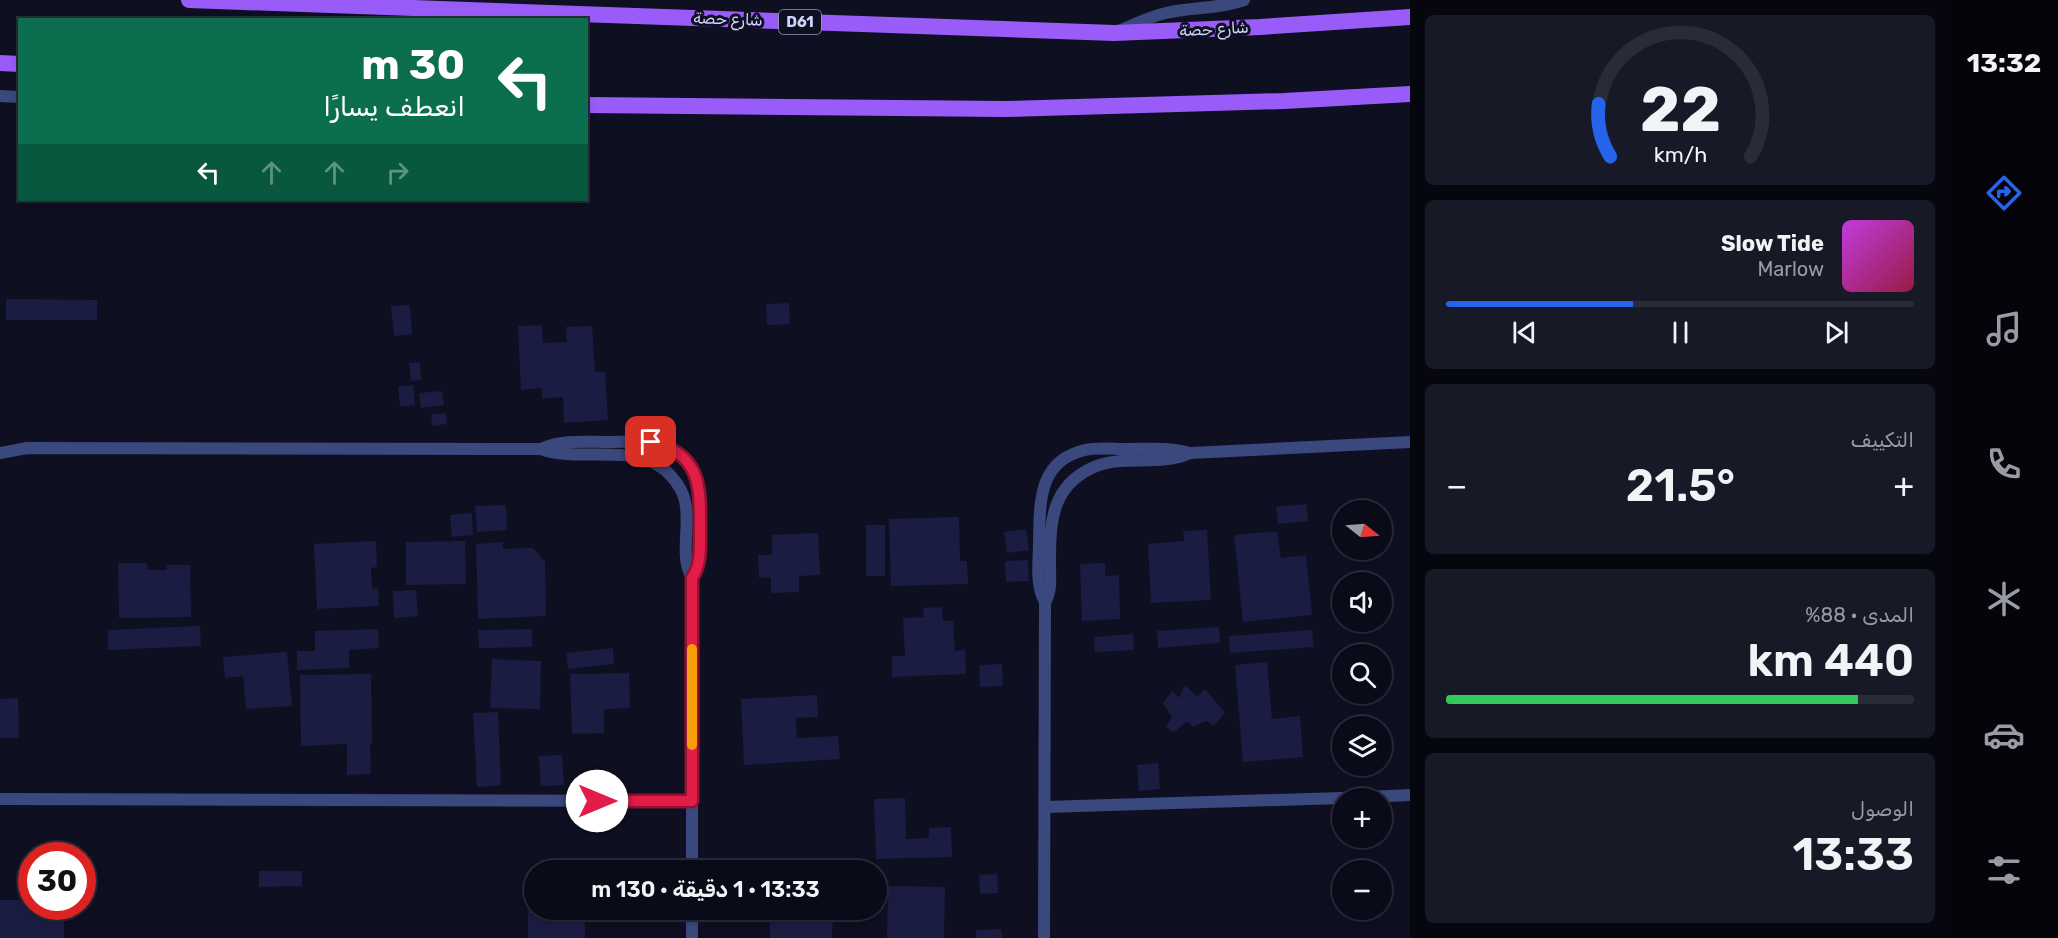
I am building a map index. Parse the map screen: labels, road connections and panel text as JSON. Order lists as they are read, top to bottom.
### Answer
{
  "streets": {
    "main road": ["شارع حصة", "D61"]
  },
  "north": "right",
  "page": {
    "tabs": "13:32",
    "turn": ["30 m", "انعطف يسارًا"],
    "song": ["Slow Tide", "Marlow"],
    "tile": [
      "التكييف",
      ["المدى · 88%", "440 km"],
      ["الوصول", "13:33"]
    ],
    "heat": ["−", "21.5°", "+"],
    "map_buttons": ["+", "−"],
    "limit": "30",
    "trip": "13:33 · 1 دقيقة · 130 m",
    "gauge": ["22", "km/h"]
  }
}
